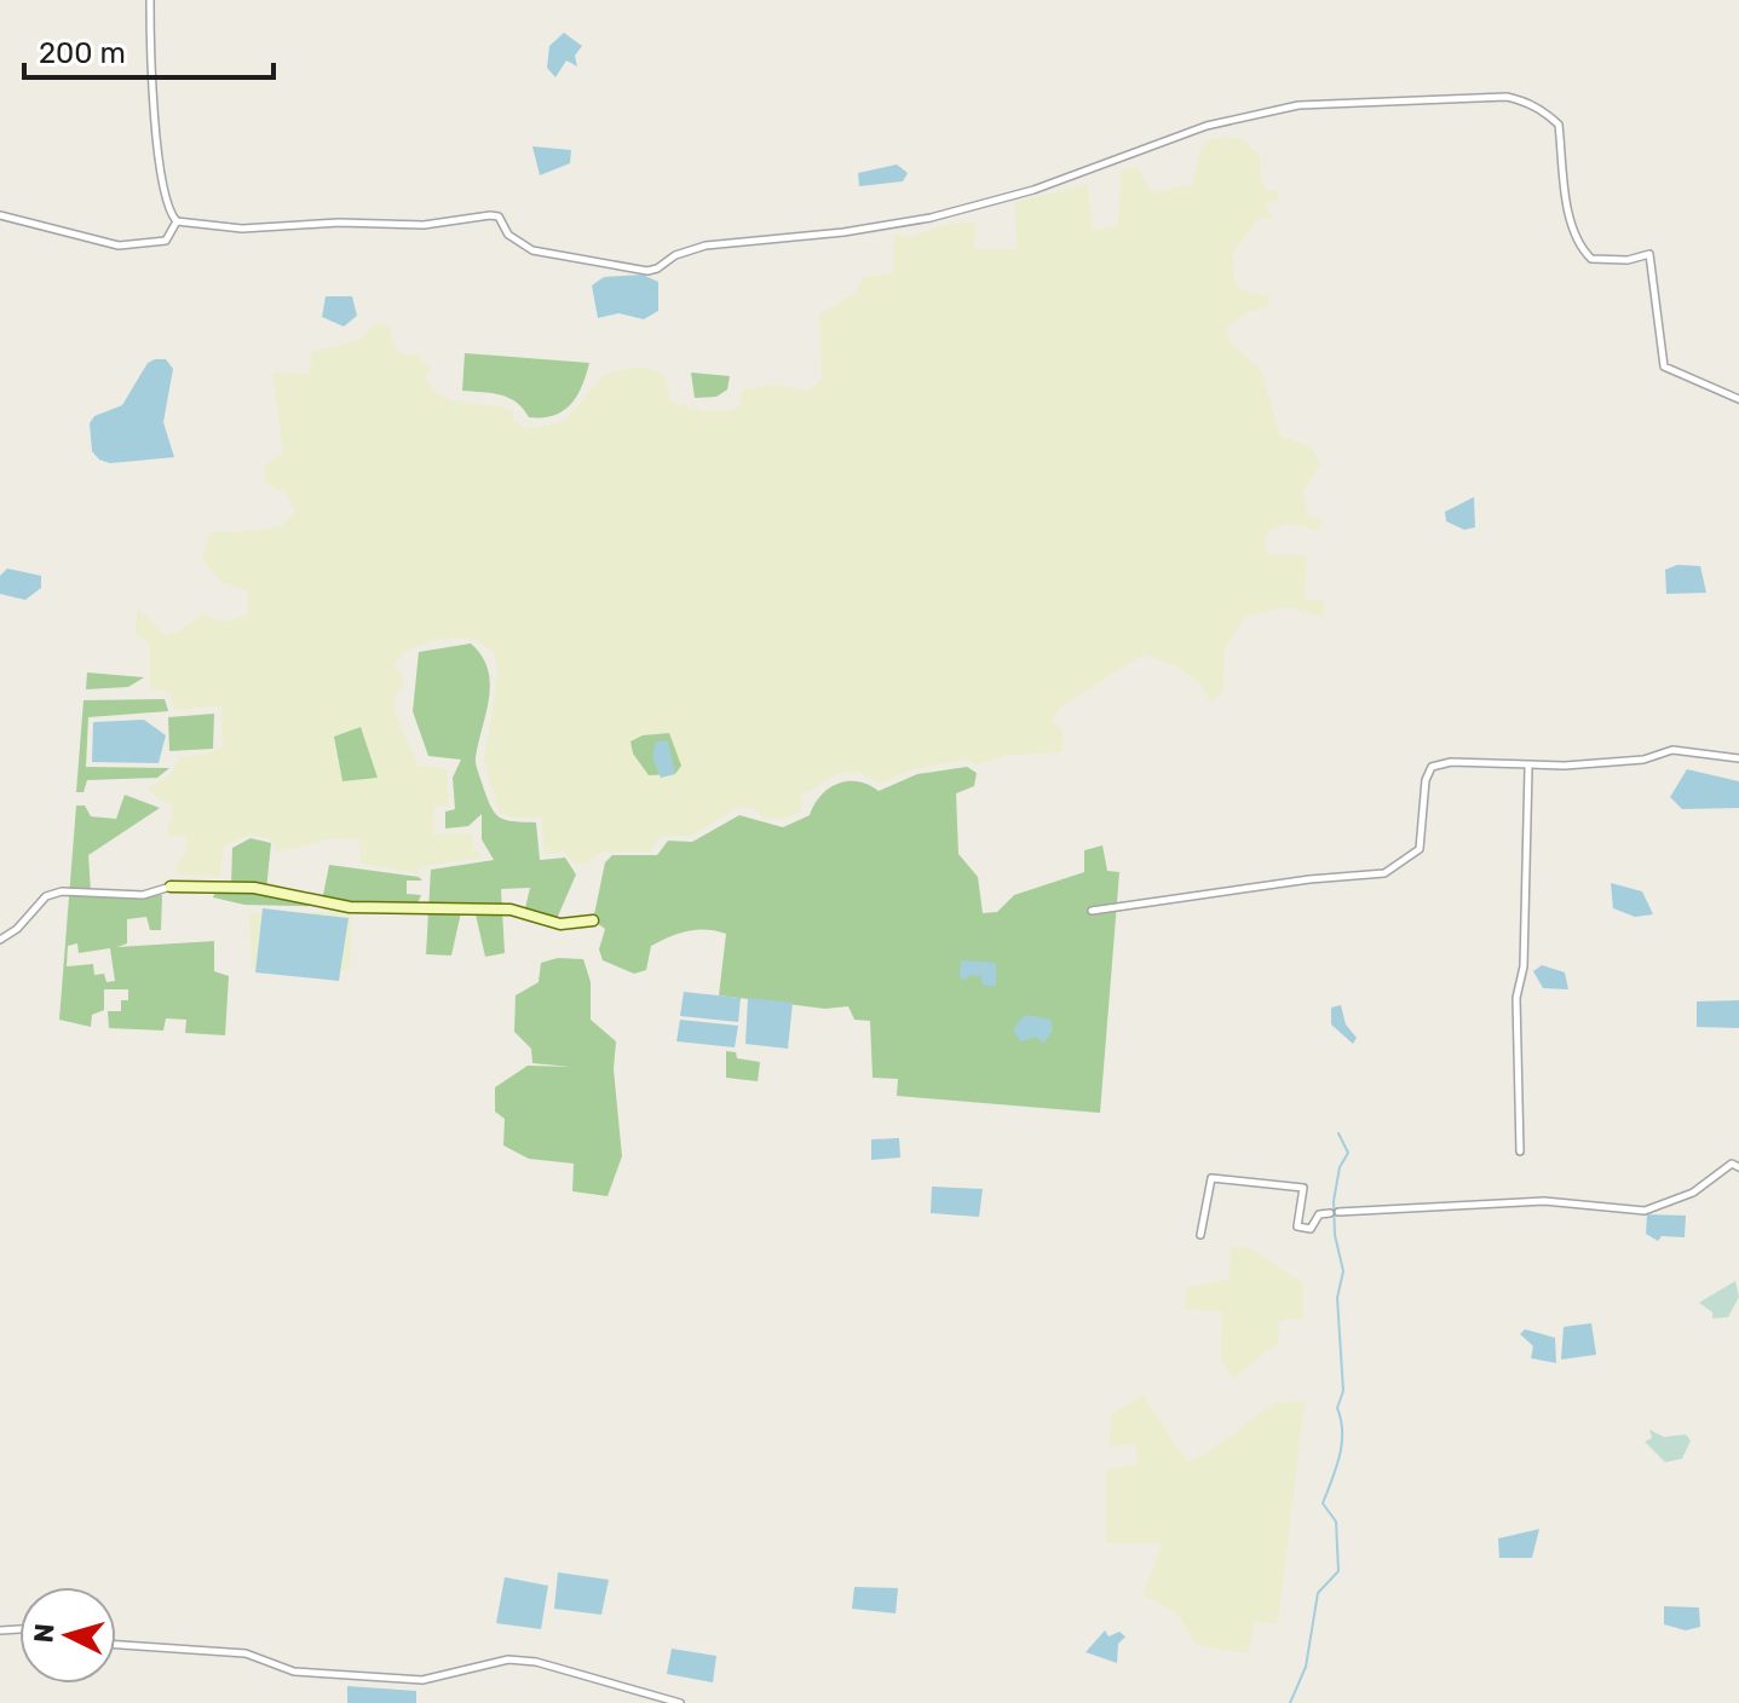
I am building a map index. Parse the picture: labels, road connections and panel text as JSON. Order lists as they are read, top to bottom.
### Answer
{
  "scale_bar": "200 m",
  "north": "left"
}
